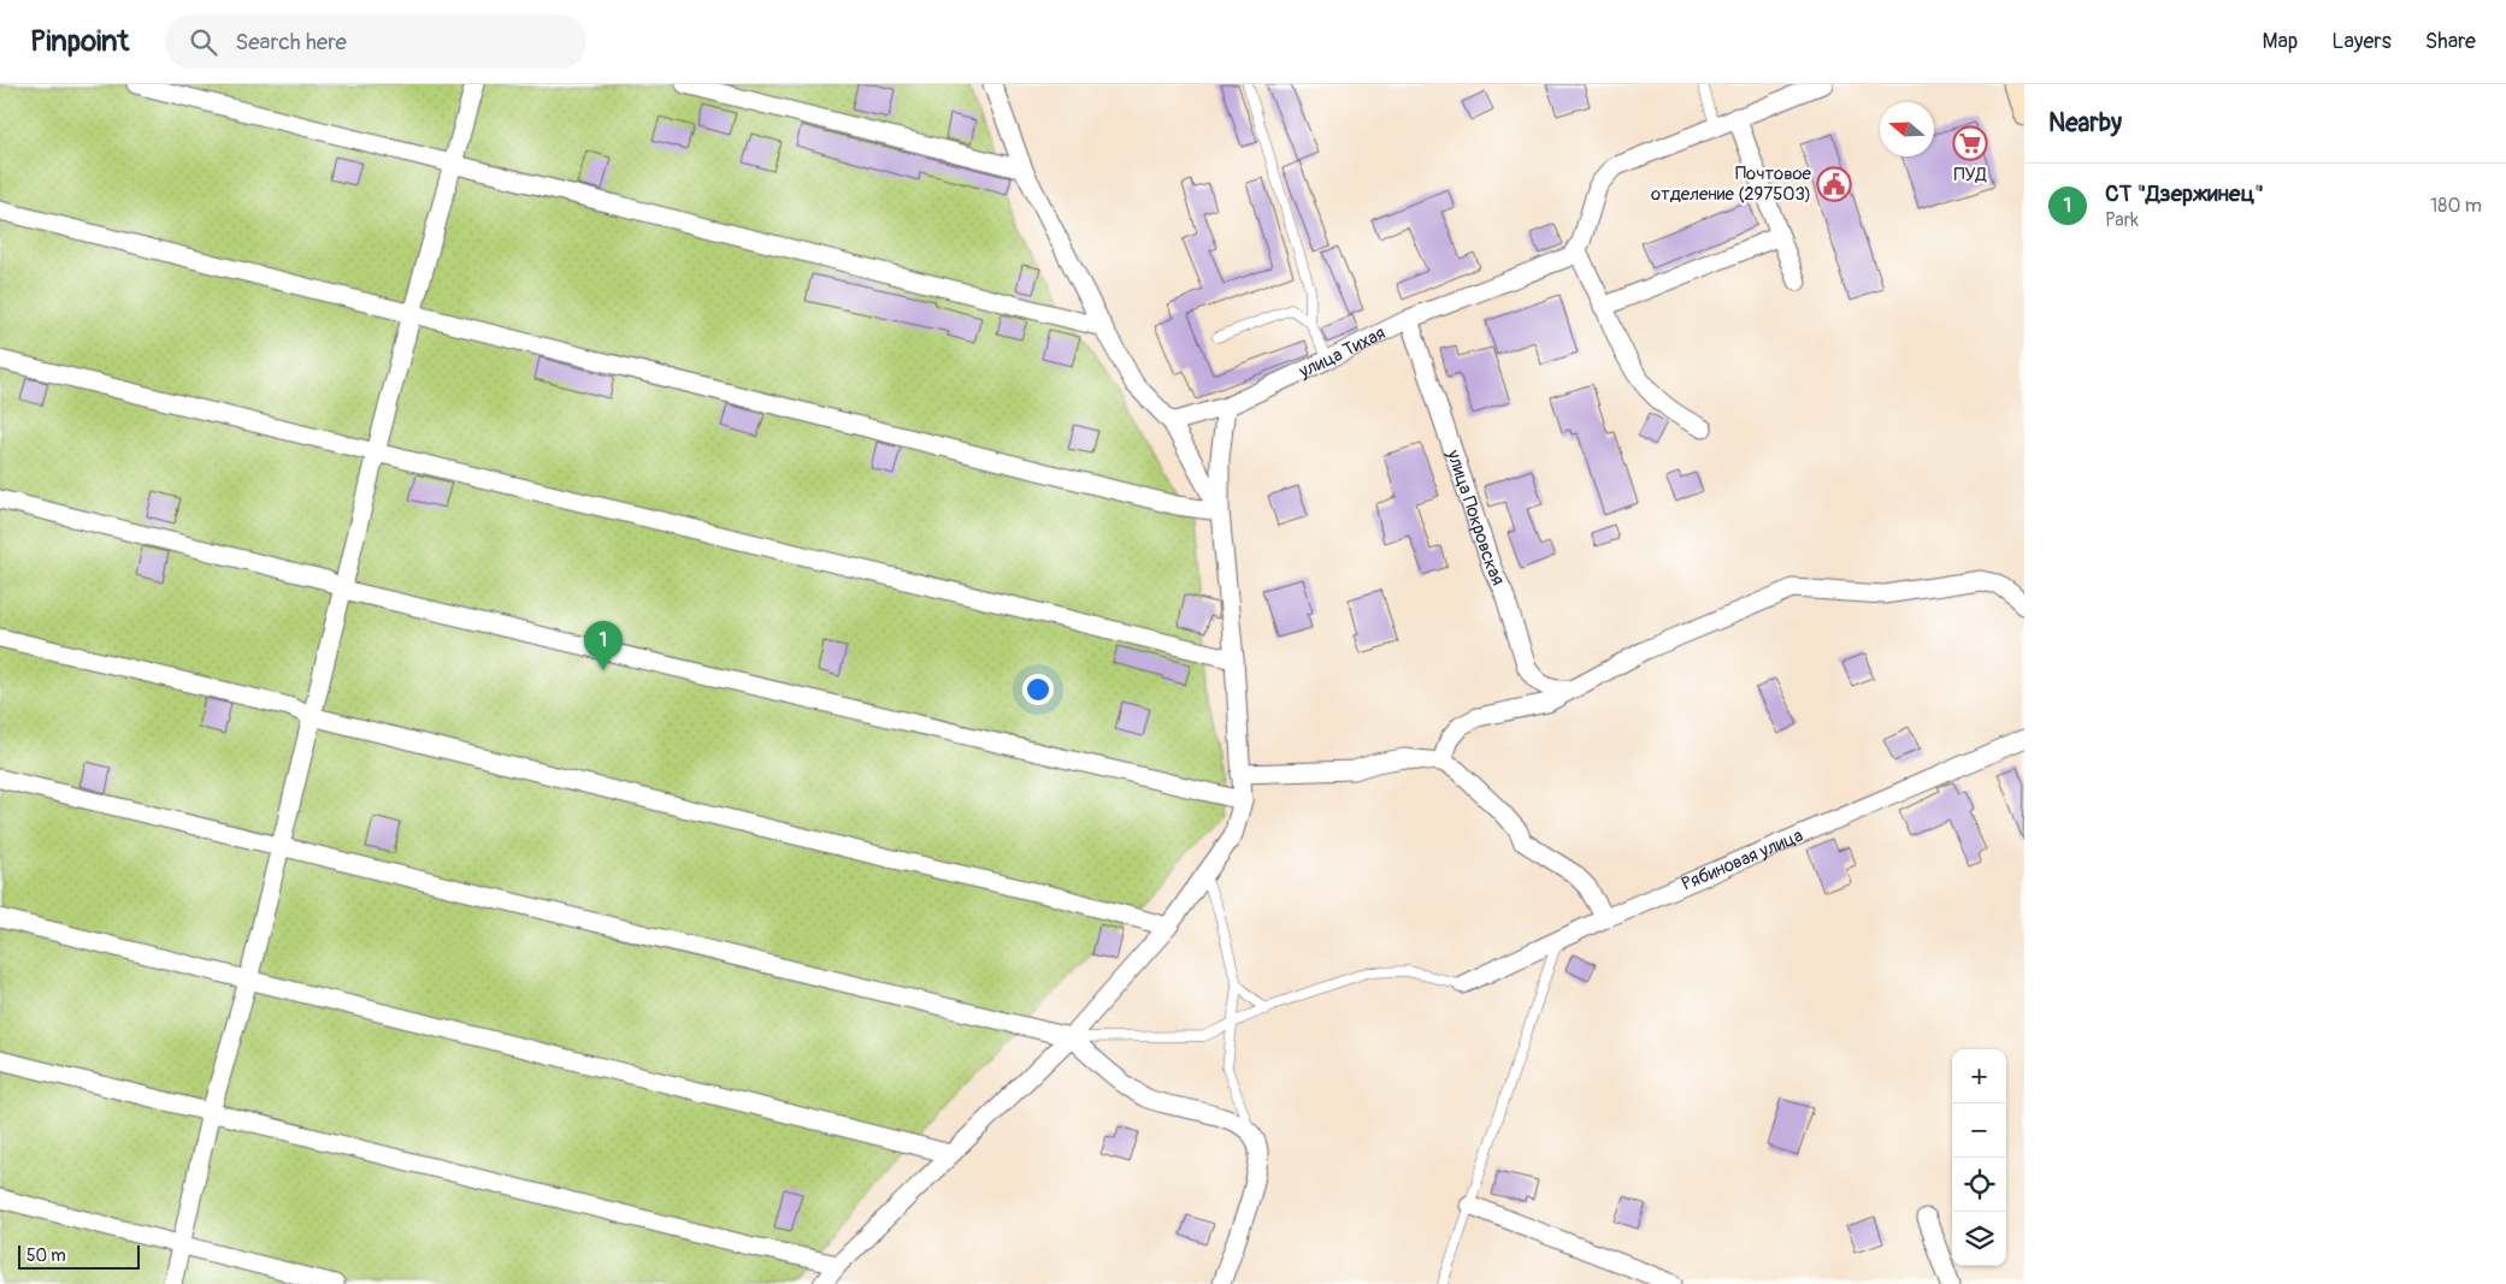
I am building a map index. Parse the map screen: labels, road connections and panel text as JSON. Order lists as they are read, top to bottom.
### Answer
{
  "streets": {
    "street": ["улица Тихая", "улица Покровская", "Рябиновая улица"]
  },
  "crossings": [
    ["улица Тихая", "улица Покровская"]
  ],
  "places": {
    "supermarket": ["ПУД"],
    "public building": ["Почтовое отделение (297503)"]
  },
  "scale_bar": "50 m",
  "north": "left",
  "page": {
    "header": "Pinpoint",
    "search": "Search here",
    "nav": ["Map", "Layers", "Share"],
    "heading": "Nearby",
    "list": [
      {
        "mark": "1",
        "name": "СТ \"Дзержинец\"",
        "note": "Park",
        "value": "180 m"
      }
    ],
    "pins": "1",
    "map_buttons": ["+", "−"],
    "scale": "50 m"
  }
}
